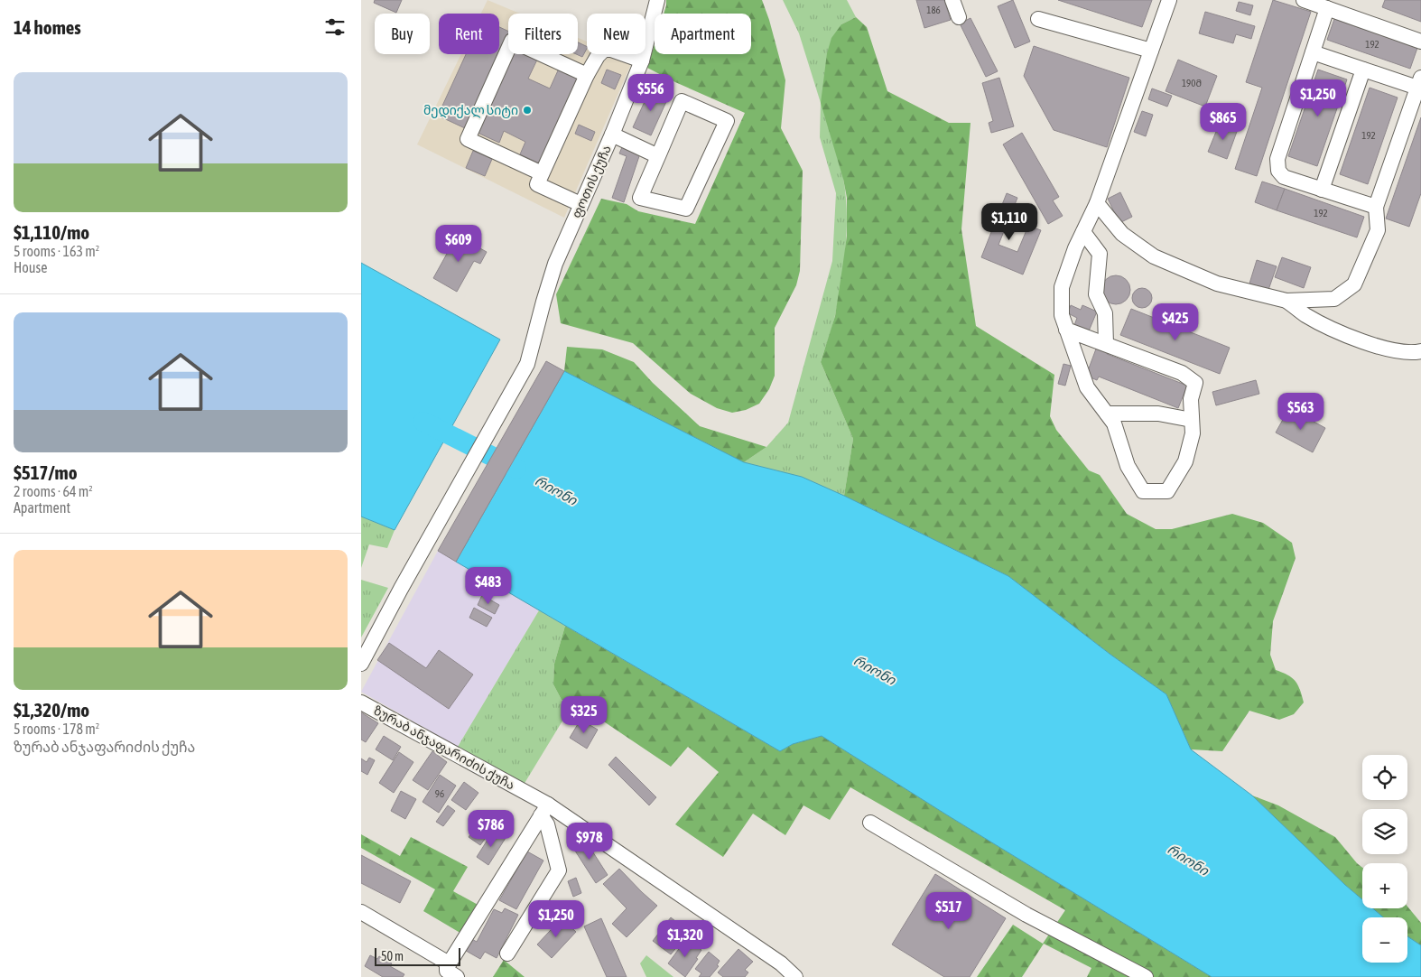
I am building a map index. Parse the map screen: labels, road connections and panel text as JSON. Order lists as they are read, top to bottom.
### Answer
{
  "streets": {
    "street": ["ფოთის ქუჩა", "ზურაბ ანჯაფარიძის ქუჩა"]
  },
  "water": ["რიონი"],
  "places": ["მედიქალ სიტი"],
  "house_numbers": [
    "186",
    "192",
    "190მ",
    "192",
    "192",
    "96"
  ],
  "scale_bar": "50 m",
  "page": {
    "heading": "14 homes",
    "chip": [
      "Buy",
      "Rent",
      "Filters",
      "New",
      "Apartment"
    ],
    "list": [
      {
        "name": "$1,110/mo",
        "note": "5 rooms · 163 m² · House"
      },
      {
        "name": "$517/mo",
        "note": "2 rooms · 64 m² · Apartment"
      },
      {
        "name": "$1,320/mo",
        "note": "5 rooms · 178 m² · ზურაბ ანჯაფარიძის ქუჩა"
      }
    ],
    "price": [
      "$556",
      "$1,250",
      "$865",
      "$1,110",
      "$609",
      "$425",
      "$563",
      "$483",
      "$325",
      "$786",
      "$978",
      "$517",
      "$1,250",
      "$1,320"
    ],
    "map_buttons": ["+", "−"],
    "scale": "50 m"
  }
}
